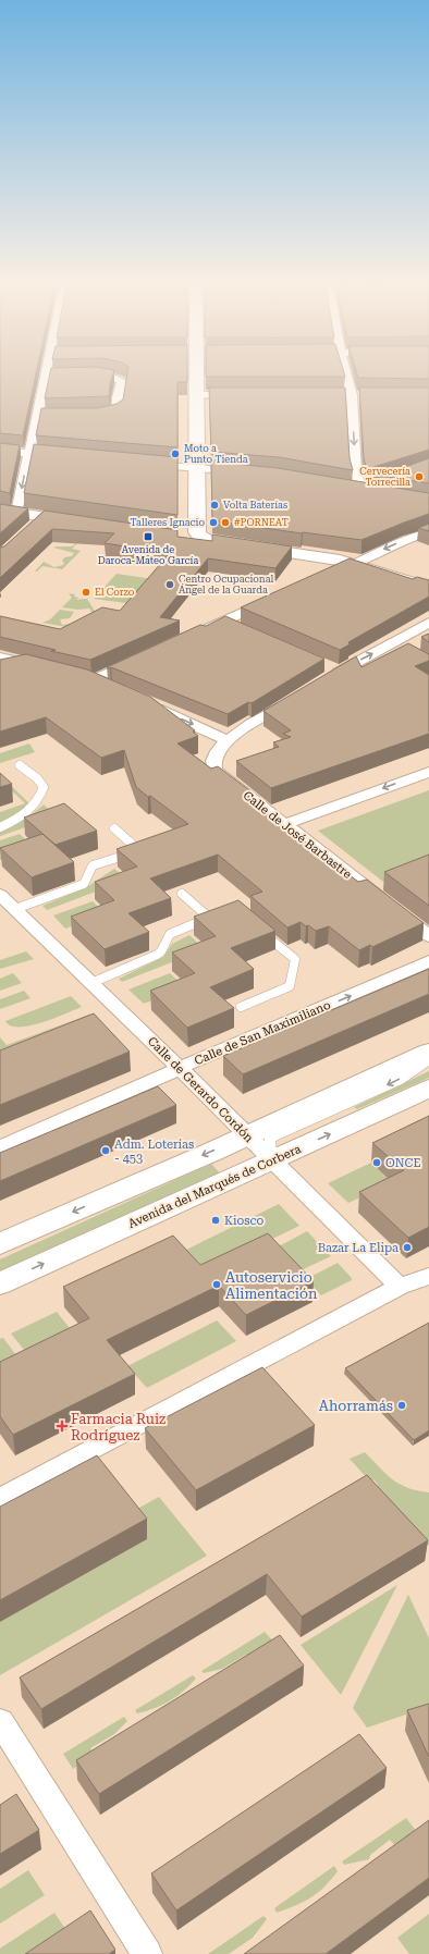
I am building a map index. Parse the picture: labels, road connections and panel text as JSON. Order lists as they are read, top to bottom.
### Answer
{
  "streets": {
    "main road": ["Avenida del Marqués de Corbera"],
    "street": ["Calle de José Barbastre", "Calle de San Maximiliano", "Calle de Gerardo Cordón"]
  },
  "crossings": [
    ["Calle de San Maximiliano", "Calle de Gerardo Cordón"],
    ["Calle de Gerardo Cordón", "Avenida del Marqués de Corbera"]
  ],
  "one_way": ["Calle de San Maximiliano"],
  "places": {
    "other": [
      "Moto a Punto Tienda",
      "Cervecería Torrecilla",
      "Volta Baterías",
      "Talleres Ignacio",
      "#PORNEAT",
      "Centro Ocupacional Ángel de la Guarda",
      "El Corzo",
      "Adm. Loterías - 453",
      "ONCE",
      "Kiosco",
      "Bazar La Elipa",
      "Autoservicio Alimentación",
      "Ahorramás"
    ],
    "transit": ["Avenida de Daroca-Mateo García"],
    "health": ["Farmacia Ruiz Rodríguez"]
  }
}
